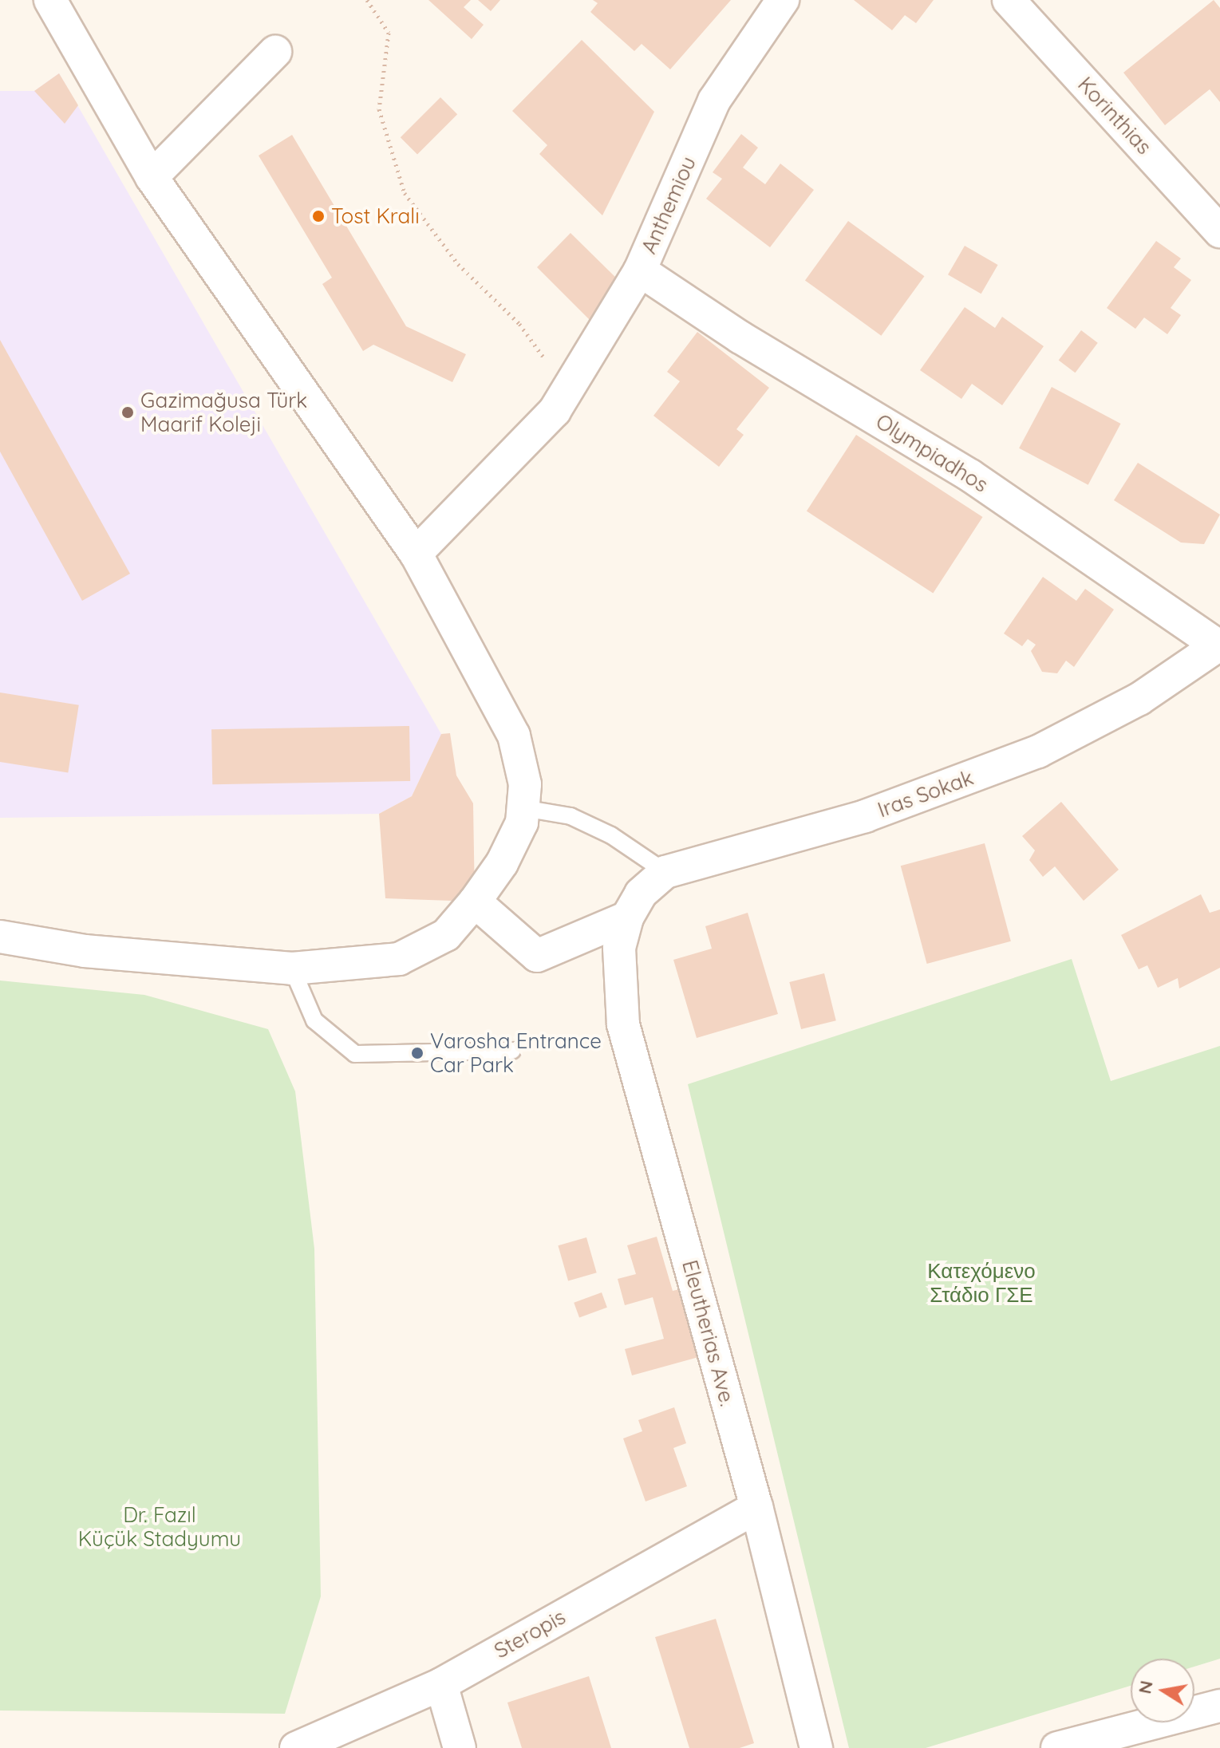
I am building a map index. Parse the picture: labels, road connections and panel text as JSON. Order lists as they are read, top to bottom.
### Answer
{
  "streets": {
    "street": [
      "Korinthias",
      "Anthemiou",
      "Olympiadhos",
      "Iras Sokak",
      "Eleutherias Ave.",
      "Steropis"
    ]
  },
  "crossings": [
    ["Anthemiou", "Olympiadhos"],
    ["Olympiadhos", "Iras Sokak"],
    ["Iras Sokak", "Eleutherias Ave."],
    ["Eleutherias Ave.", "Steropis"]
  ],
  "parks": ["Κατεχόμενο Στάδιο ΓΣΕ", "Dr. Fazıl Küçük Stadyumu"],
  "places": ["Tost Kralı", "Gazimağusa Türk Maarif Koleji", "Varosha Entrance Car Park"],
  "north": "left"
}
